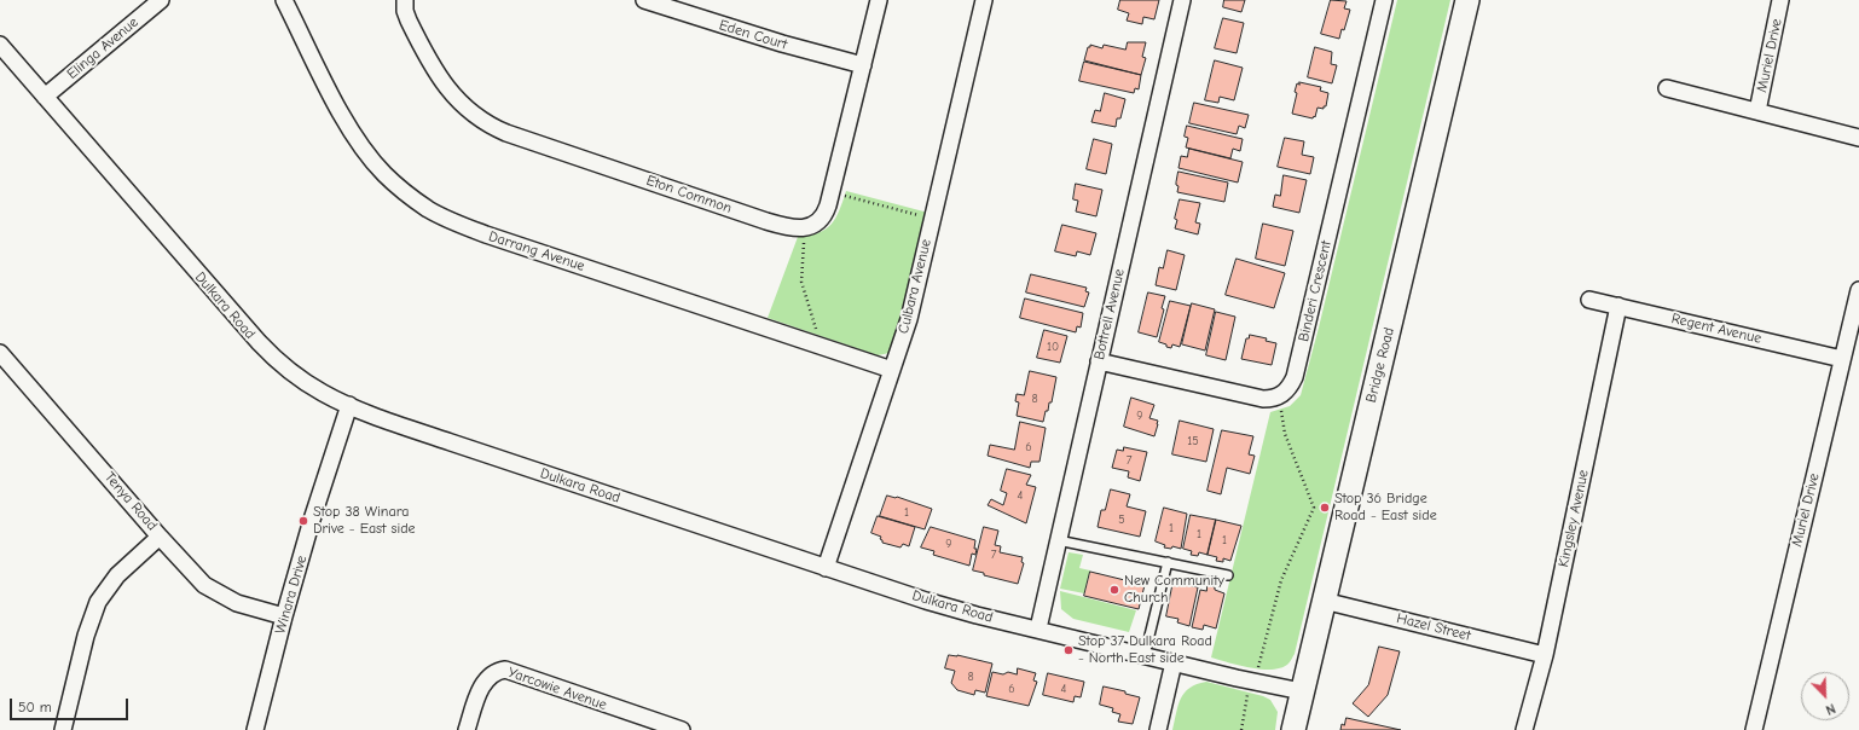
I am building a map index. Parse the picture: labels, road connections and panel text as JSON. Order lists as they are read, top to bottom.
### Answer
{
  "streets": {
    "main road": ["Bridge Road"],
    "street": [
      "Eden Court",
      "Elinga Avenue",
      "Muriel Drive",
      "Eton Common",
      "Darrang Avenue",
      "Culbara Avenue",
      "Binderi Crescent",
      "Dulkara Road",
      "Bottrell Avenue",
      "Regent Avenue",
      "Tenya Road",
      "Kingsley Avenue",
      "Winara Drive",
      "Hazel Street",
      "Yarcowie Avenue"
    ]
  },
  "crossings": [
    ["Elinga Avenue", "Dulkara Road"],
    ["Muriel Drive", "Regent Avenue"],
    ["Darrang Avenue", "Culbara Avenue"],
    ["Culbara Avenue", "Dulkara Road"],
    ["Dulkara Road", "Bottrell Avenue"],
    ["Dulkara Road", "Bridge Road"],
    ["Dulkara Road", "Winara Drive"],
    ["Regent Avenue", "Kingsley Avenue"],
    ["Bridge Road", "Hazel Street"],
    ["Tenya Road", "Winara Drive"],
    ["Kingsley Avenue", "Hazel Street"]
  ],
  "places": [
    "Stop 36 Bridge Road - East side",
    "Stop 38 Winara Drive - East side",
    "New Community Church",
    "Stop 37 Dulkara Road - North East side"
  ],
  "house_numbers": [
    "10",
    "8",
    "9",
    "15",
    "6",
    "7",
    "4",
    "1",
    "5",
    "1",
    "1",
    "1",
    "9",
    "7",
    "8",
    "6",
    "4"
  ],
  "scale_bar": "50 m",
  "north": "bottom right"
}
